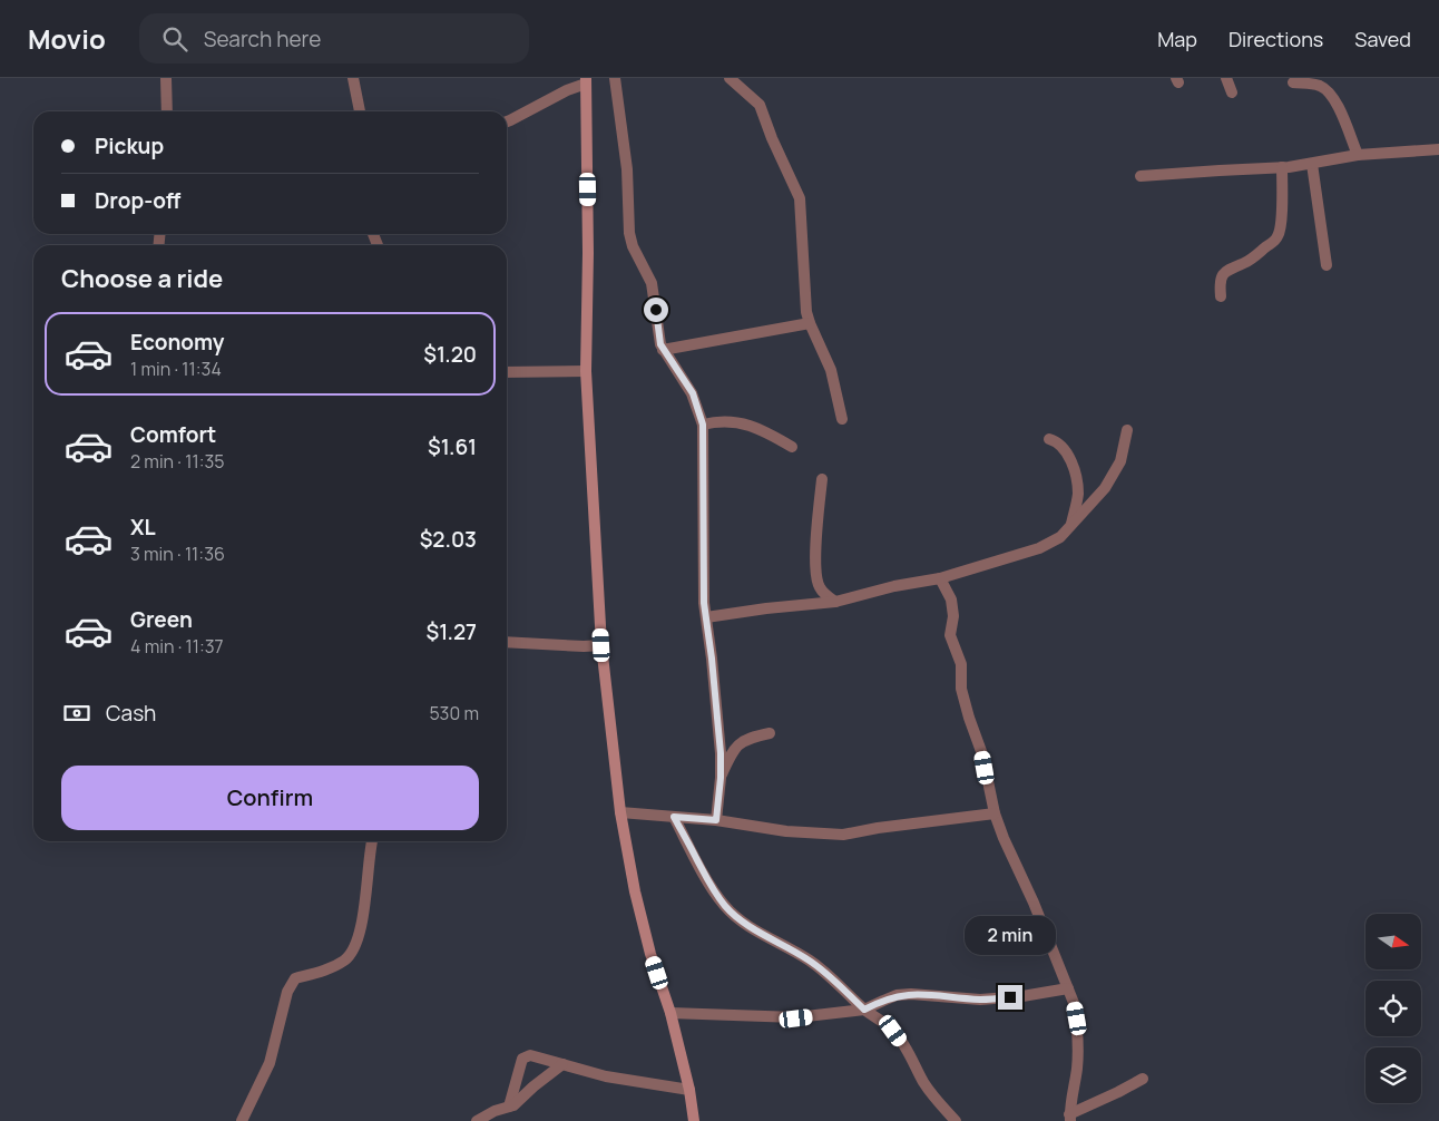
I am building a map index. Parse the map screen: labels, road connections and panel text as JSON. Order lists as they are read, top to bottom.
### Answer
{
  "north": "right",
  "page": {
    "header": "Movio",
    "search": "Search here",
    "nav": ["Map", "Directions", "Saved"],
    "banner": ["Pickup", "Drop-off"],
    "heading": "Choose a ride",
    "list": [
      {
        "name": "Economy",
        "note": "1 min · 11:34",
        "value": "$1.20"
      },
      {
        "name": "Comfort",
        "note": "2 min · 11:35",
        "value": "$1.61"
      },
      {
        "name": "XL",
        "note": "3 min · 11:36",
        "value": "$2.03"
      },
      {
        "name": "Green",
        "note": "4 min · 11:37",
        "value": "$1.27"
      }
    ],
    "pay": ["Cash", "530 m"],
    "buttons": "Confirm",
    "bubble": "2 min"
  }
}
